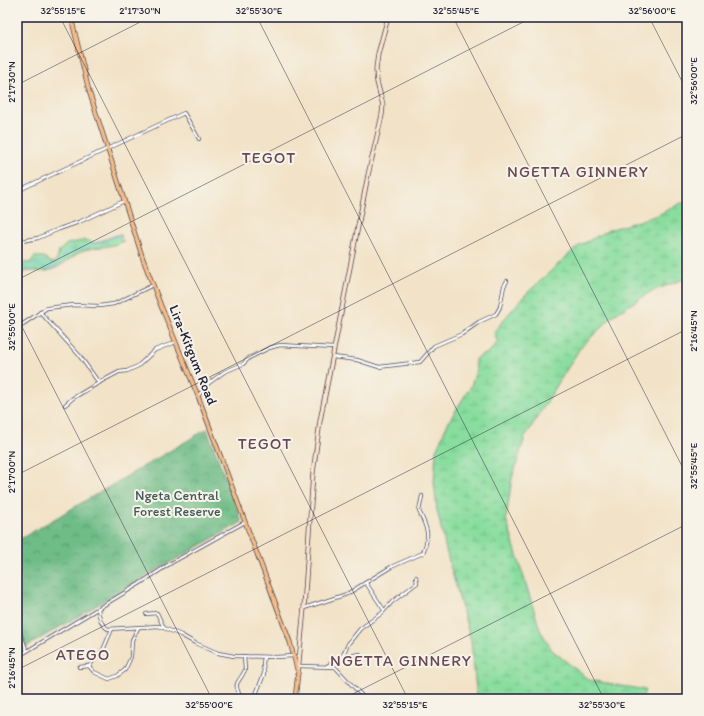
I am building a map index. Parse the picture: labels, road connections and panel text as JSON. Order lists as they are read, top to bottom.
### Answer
{
  "streets": {
    "main road": ["Lira-Kitgum Road"]
  },
  "districts": [
    "TEGOT",
    "NGETTA GINNERY",
    "TEGOT",
    "ATEGO",
    "NGETTA GINNERY"
  ],
  "parks": ["Ngeta Central Forest Reserve"],
  "coordinates": [
    "32°55'15\"E",
    "2°17'30\"N",
    "32°55'30\"E",
    "32°55'45\"E",
    "32°56'00\"E",
    "32°55'00\"E",
    "2°16'45\"N",
    "2°17'00\"N"
  ]
}
